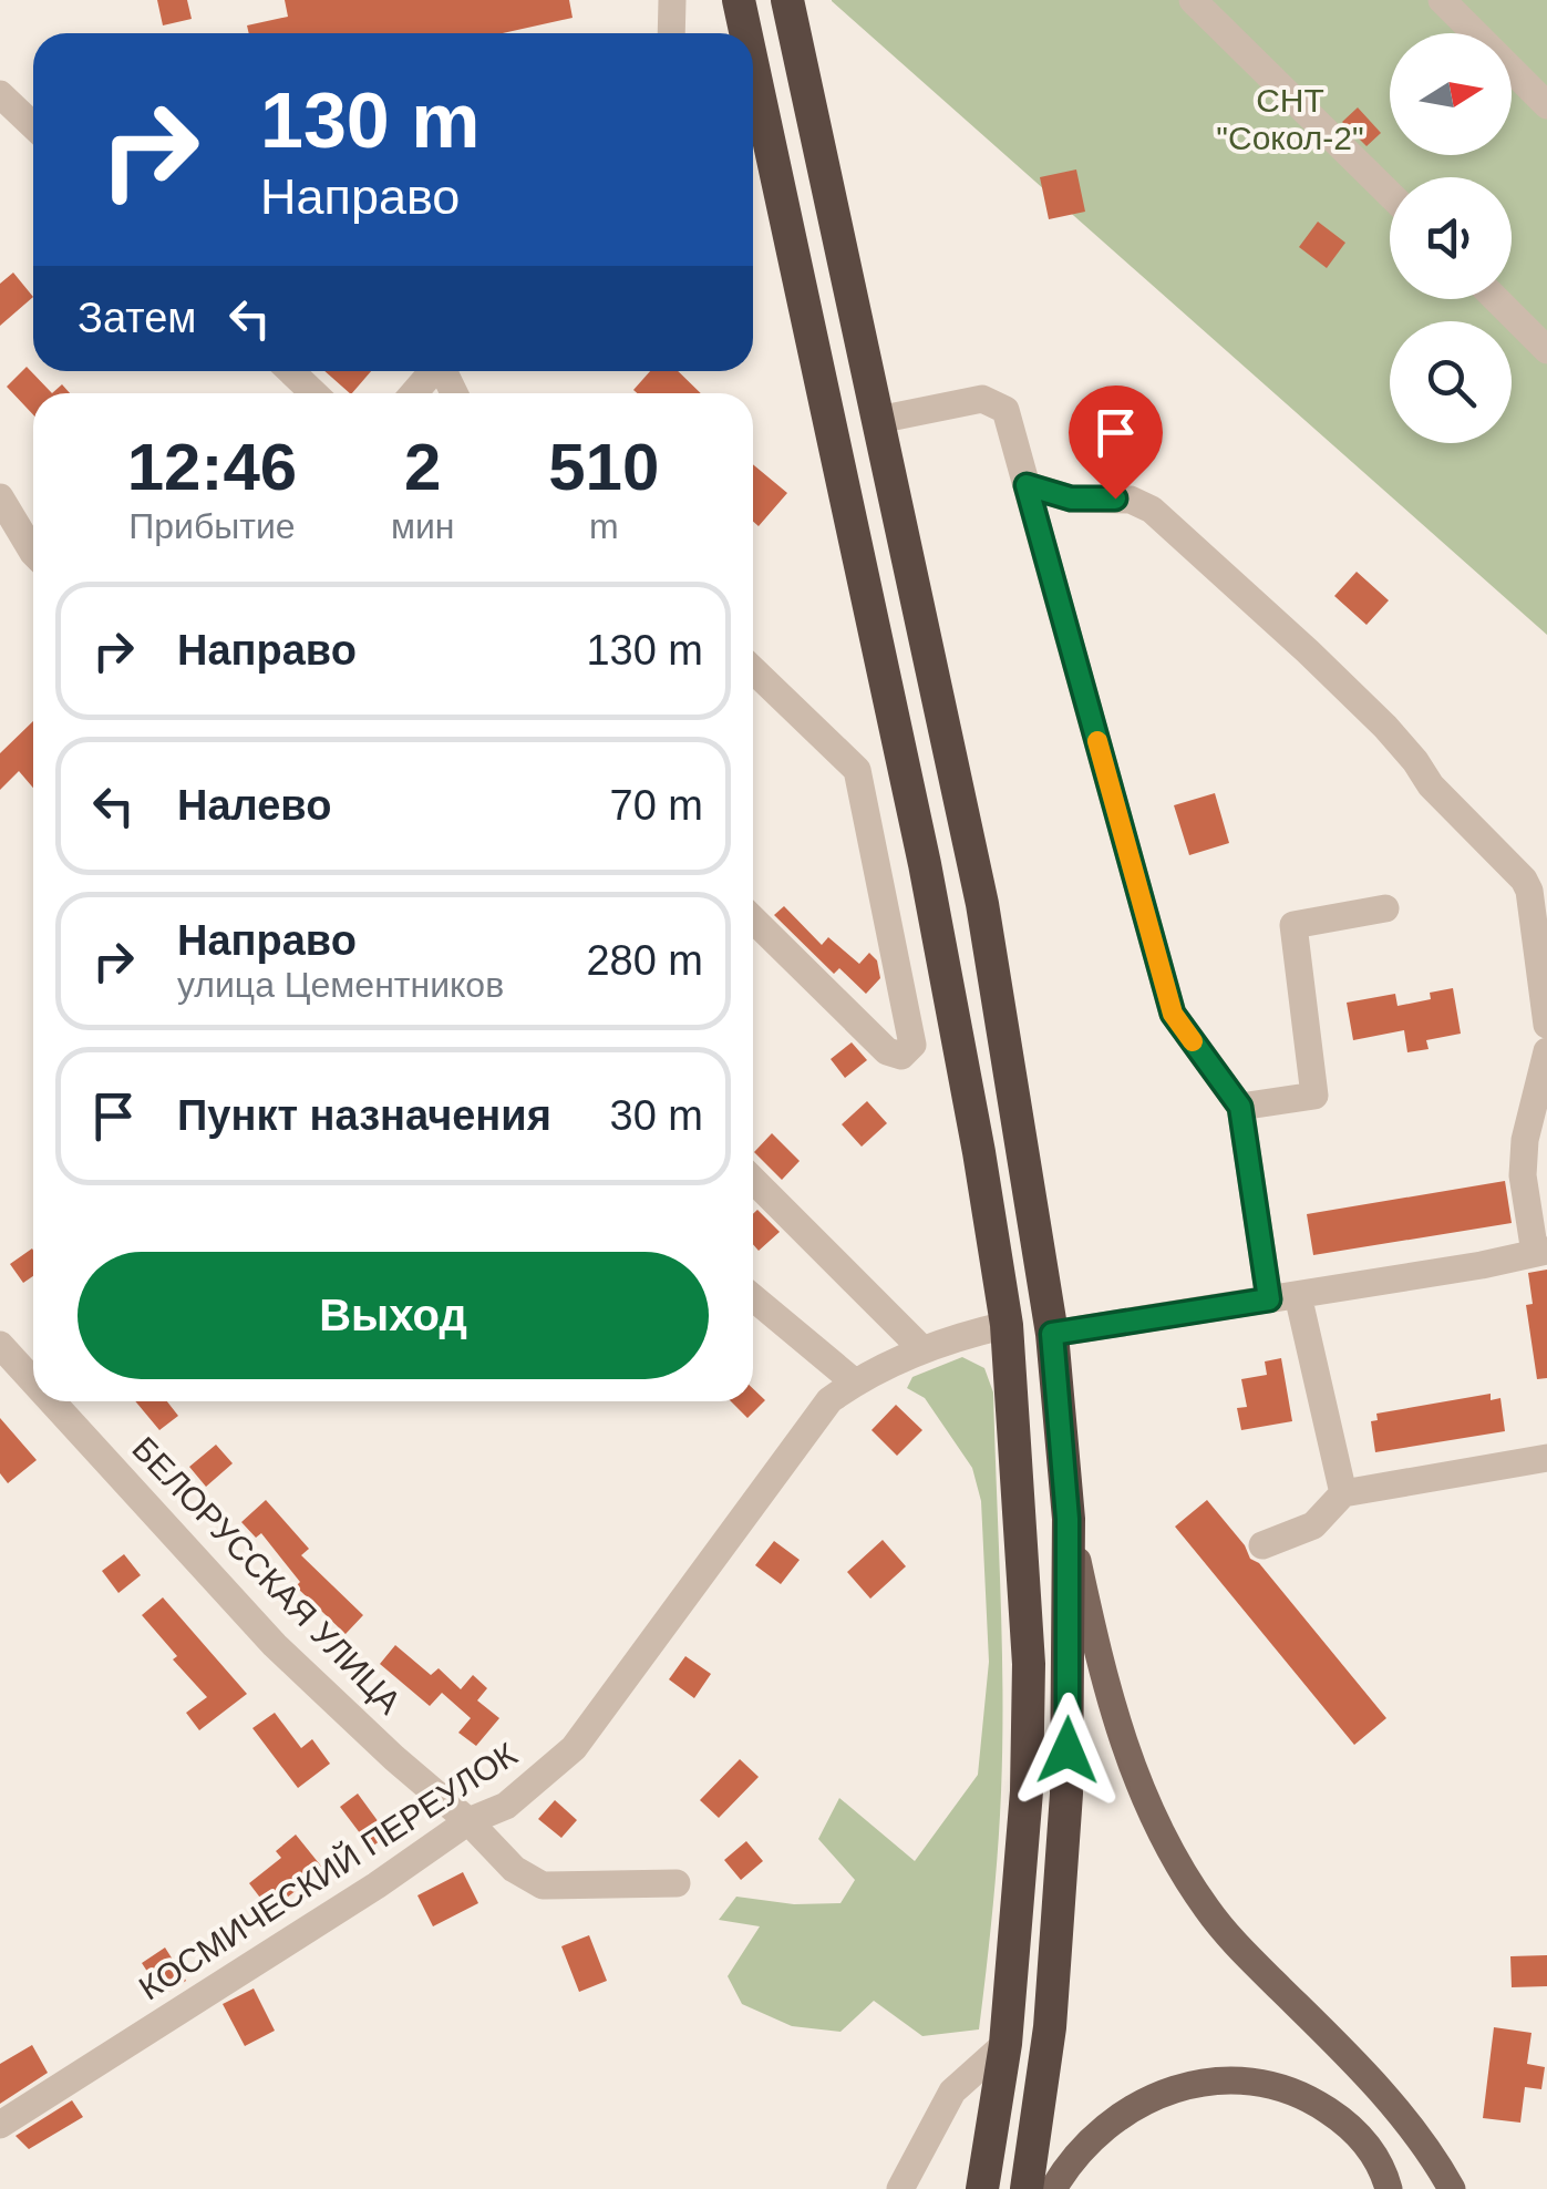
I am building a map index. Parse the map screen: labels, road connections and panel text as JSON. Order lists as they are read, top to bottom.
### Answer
{
  "streets": {
    "street": ["БЕЛОРУССКАЯ УЛИЦА", "КОСМИЧЕСКИЙ ПЕРЕУЛОК"]
  },
  "crossings": [
    ["БЕЛОРУССКАЯ УЛИЦА", "КОСМИЧЕСКИЙ ПЕРЕУЛОК"]
  ],
  "parks": ["СНТ \"Сокол-2\""],
  "north": "right",
  "page": {
    "turn": ["130 m", "Направо"],
    "then": "Затем",
    "eta": [
      "12:46",
      "Прибытие",
      "2",
      "мин",
      "510",
      "m"
    ],
    "list": [
      {
        "name": "Направо",
        "value": "130 m"
      },
      {
        "name": "Налево",
        "value": "70 m"
      },
      {
        "name": "Направо",
        "note": "улица Цементников",
        "value": "280 m"
      },
      {
        "name": "Пункт назначения",
        "value": "30 m"
      }
    ],
    "buttons": "Выход"
  }
}
